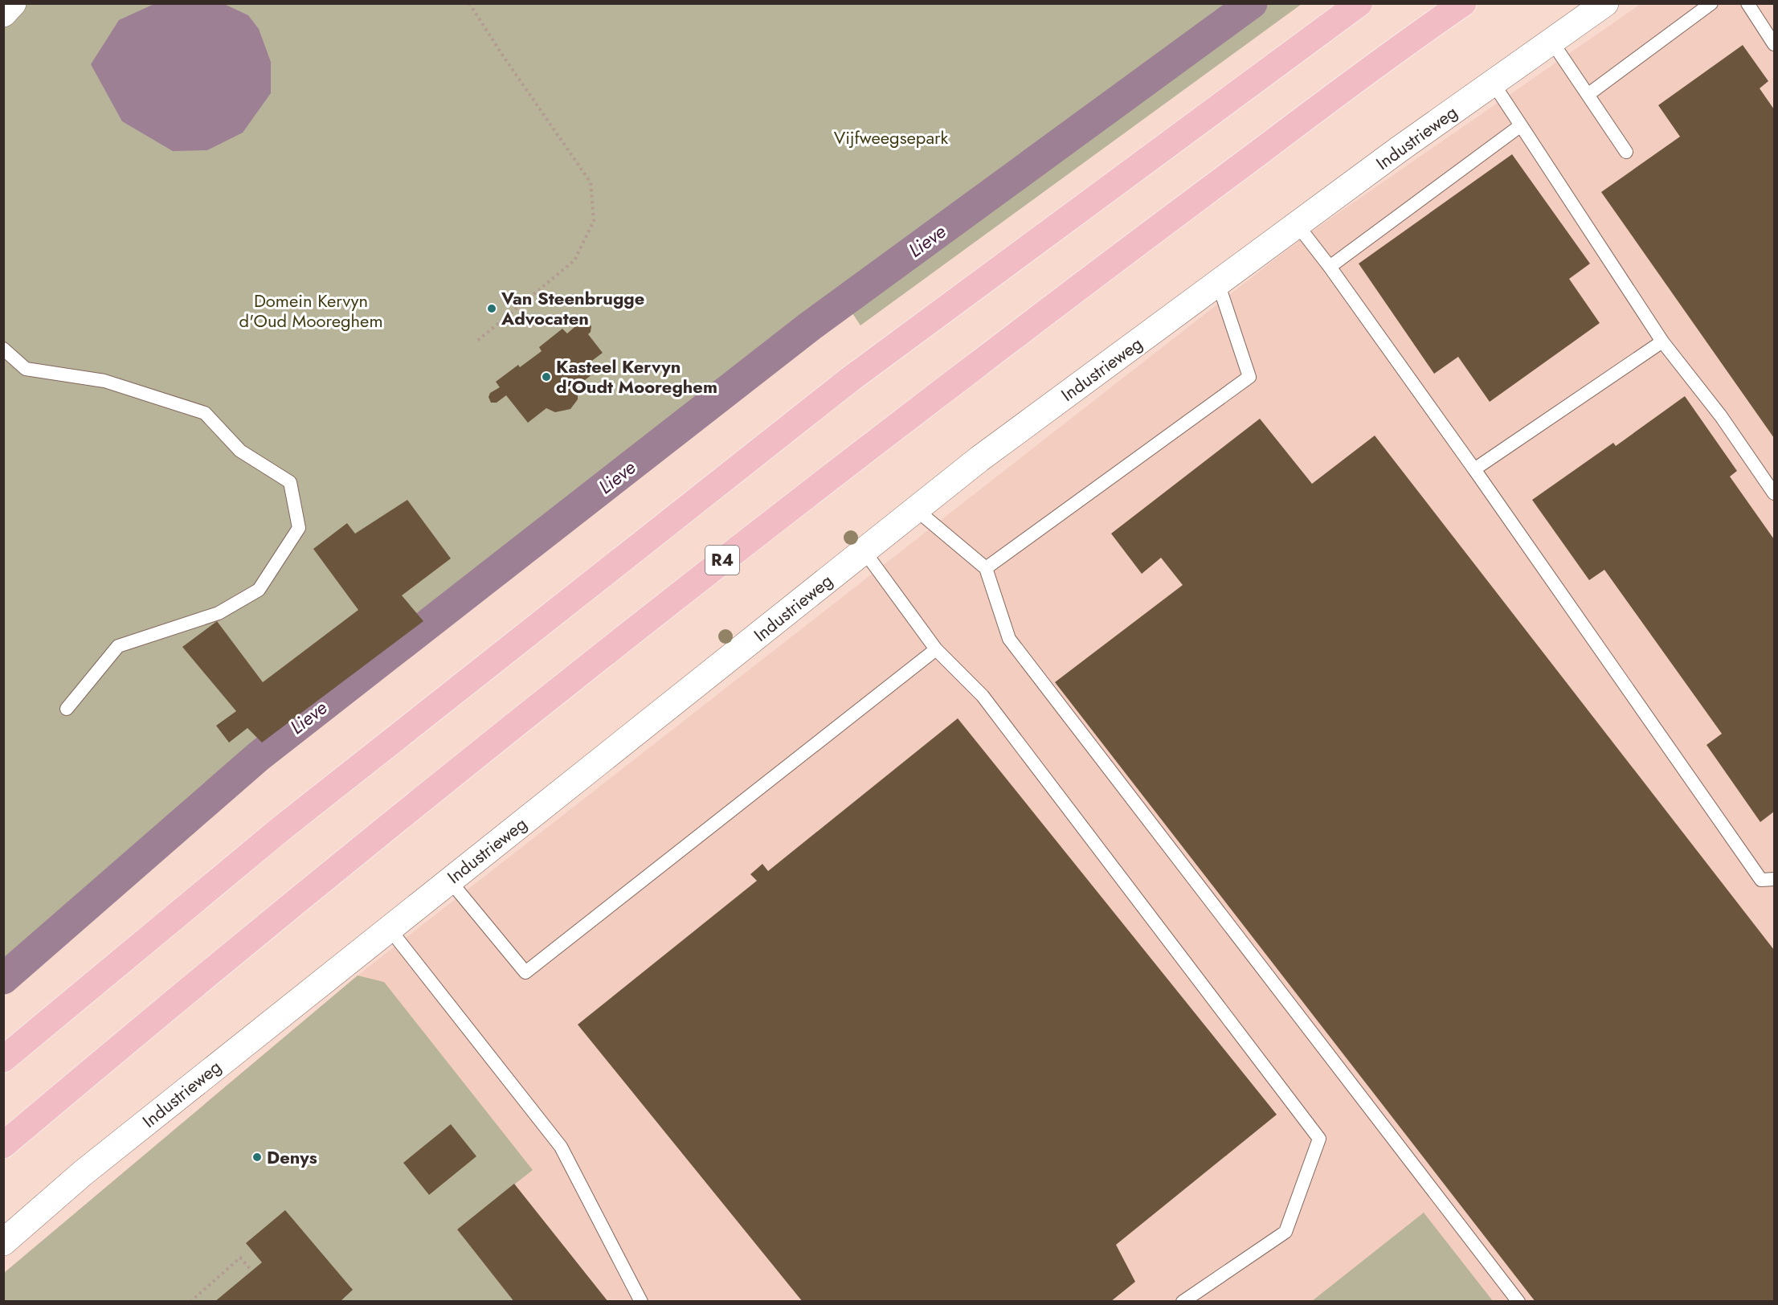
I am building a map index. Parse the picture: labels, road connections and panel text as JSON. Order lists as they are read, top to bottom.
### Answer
{
  "streets": {
    "highway": ["R4"],
    "street": ["Industrieweg"]
  },
  "water": ["Lieve"],
  "parks": ["Vijfweegsepark", "Domein Kervyn d'Oud Mooreghem"],
  "places": ["Van Steenbrugge Advocaten", "Kasteel Kervyn d'Oudt Mooreghem", "Denys"]
}
